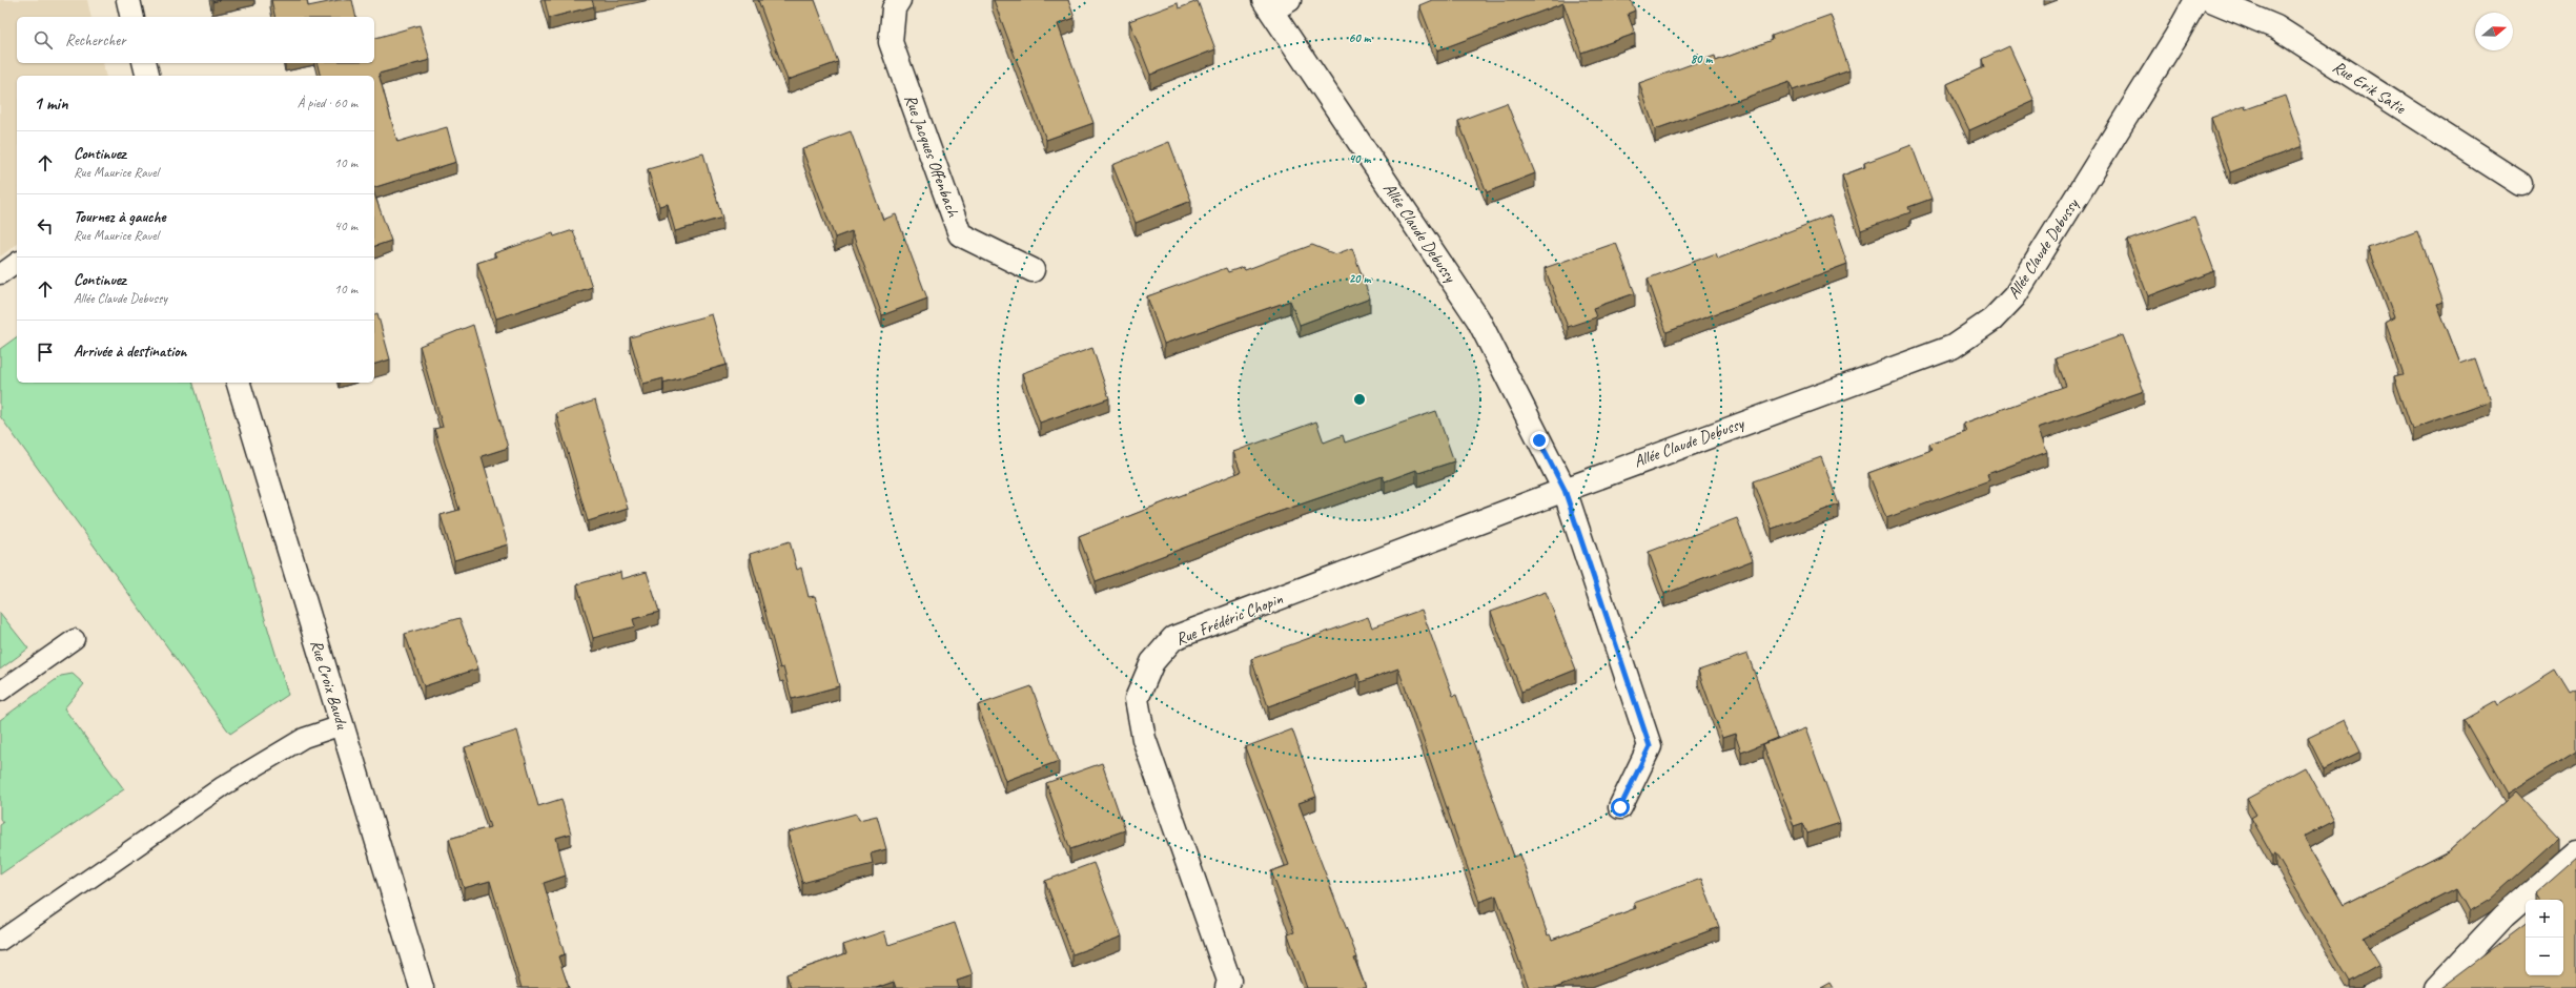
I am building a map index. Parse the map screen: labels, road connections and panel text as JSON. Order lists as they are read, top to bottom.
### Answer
{
  "streets": {
    "street": [
      "Rue Erik Satie",
      "Rue Jacques Offenbach",
      "Allée Claude Debussy",
      "Rue Frédéric Chopin",
      "Rue Croix Baudu"
    ]
  },
  "crossings": [
    ["Allée Claude Debussy", "Rue Frédéric Chopin"]
  ],
  "north": "right",
  "page": {
    "search": "Rechercher",
    "heading": ["1 min", "À pied · 60 m"],
    "list": [
      ["Continuez", "Rue Maurice Ravel", "10 m"],
      ["Tournez à gauche", "Rue Maurice Ravel", "40 m"],
      ["Continuez", "Allée Claude Debussy", "10 m"],
      "Arrivée à destination"
    ],
    "map_buttons": ["+", "−"]
  },
  "rings": [
    "60 m",
    "80 m",
    "40 m",
    "20 m"
  ]
}
